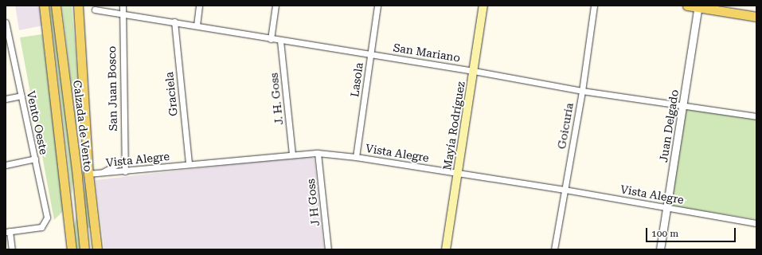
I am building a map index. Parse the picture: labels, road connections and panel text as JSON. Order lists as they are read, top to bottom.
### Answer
{
  "streets": {
    "main road": ["Calzada de Vento", "Mayía Rodríguez"],
    "street": [
      "San Mariano",
      "Lasola",
      "San Juan Bosco",
      "Graciela",
      "J. H. Goss",
      "Vento Oeste",
      "Goicuría",
      "Juan Delgado",
      "Vista Alegre",
      "J H Goss"
    ]
  },
  "crossings": [
    ["San Mariano", "Lasola"],
    ["San Mariano", "San Juan Bosco"],
    ["San Mariano", "Graciela"],
    ["San Mariano", "J. H. Goss"],
    ["San Mariano", "Mayía Rodríguez"],
    ["San Mariano", "Goicuría"],
    ["San Mariano", "Juan Delgado"],
    ["Lasola", "Vista Alegre"],
    ["San Juan Bosco", "Vista Alegre"],
    ["Graciela", "Vista Alegre"],
    ["J. H. Goss", "Vista Alegre"],
    ["Calzada de Vento", "Vista Alegre"],
    ["Mayía Rodríguez", "Vista Alegre"],
    ["Goicuría", "Vista Alegre"],
    ["Juan Delgado", "Vista Alegre"],
    ["Vista Alegre", "J H Goss"]
  ],
  "scale_bar": "100 m"
}
